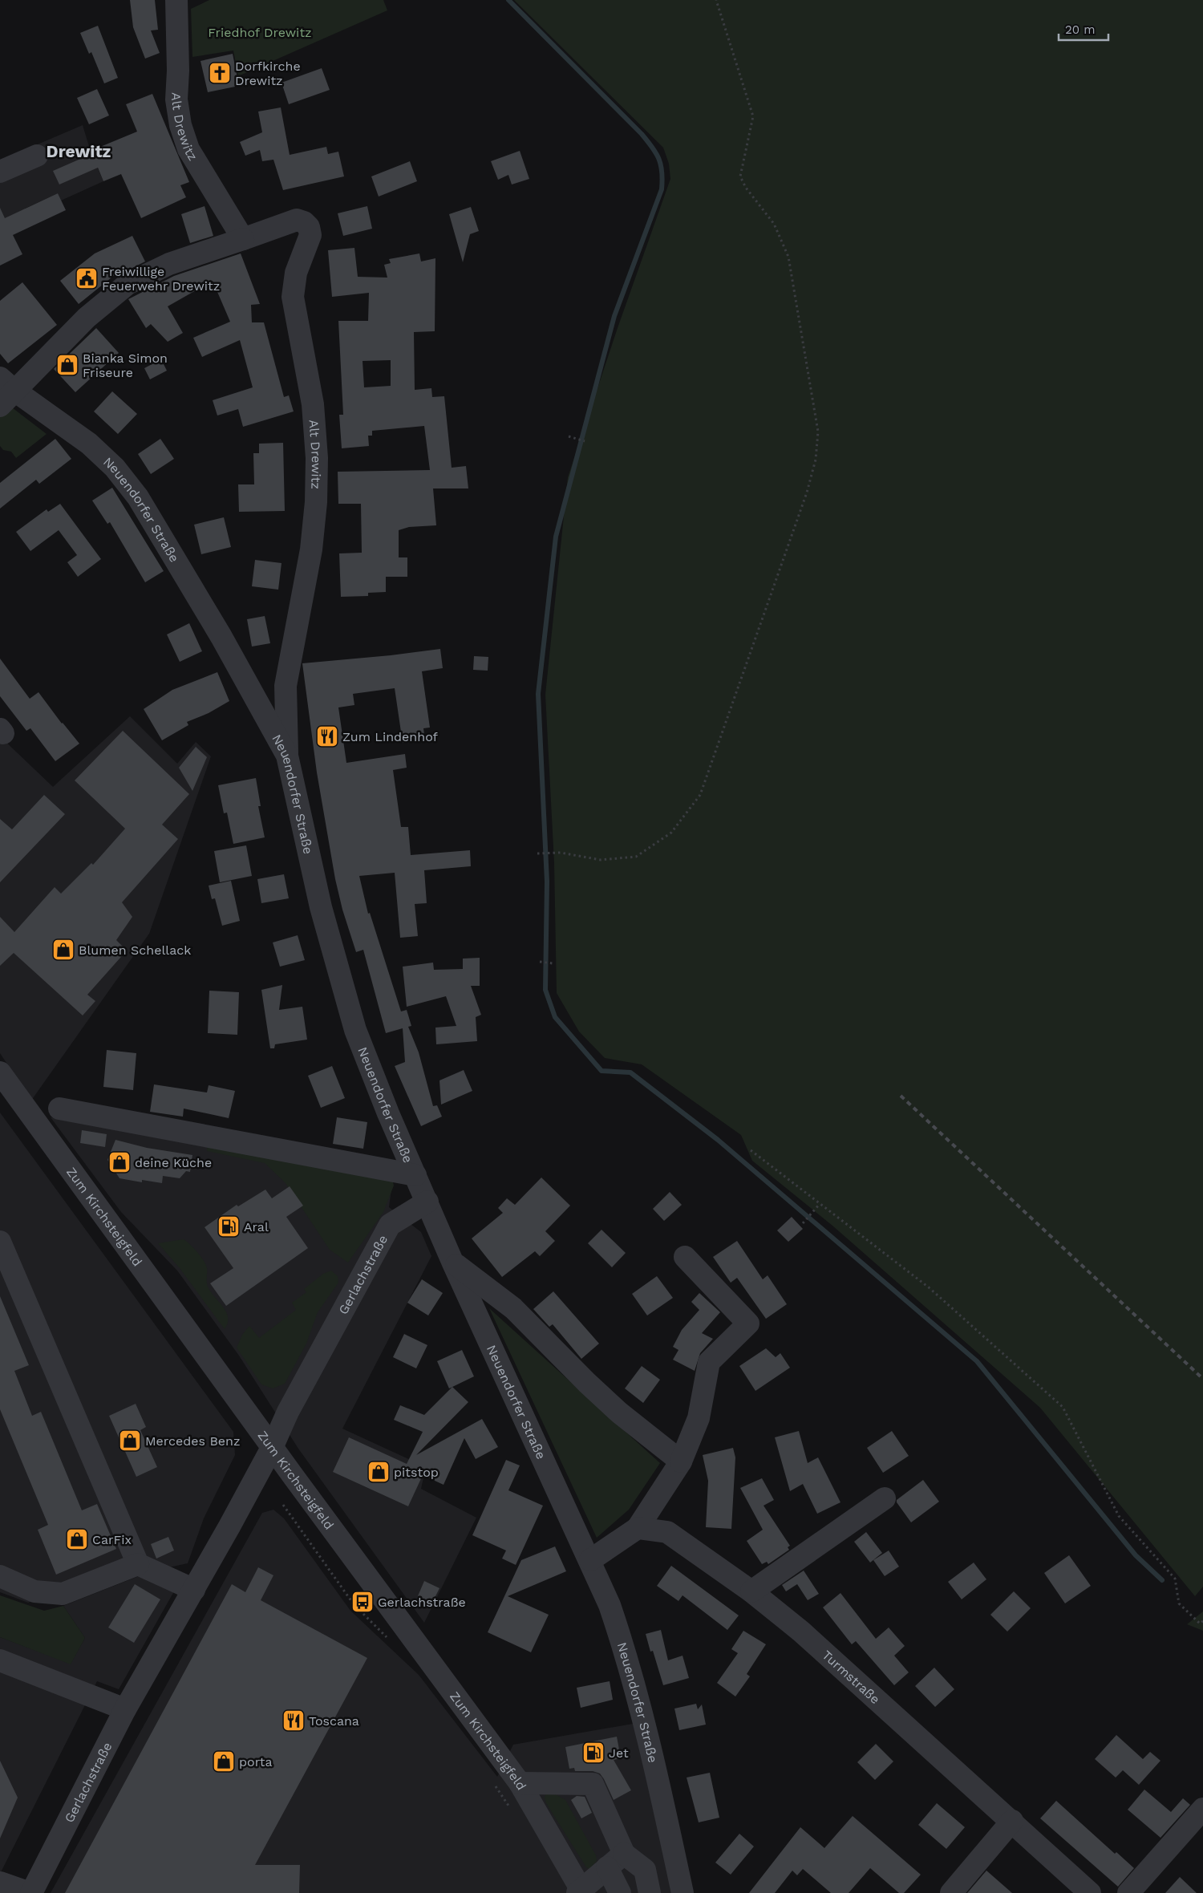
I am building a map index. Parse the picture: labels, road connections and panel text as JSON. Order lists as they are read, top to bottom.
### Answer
{
  "streets": {
    "street": [
      "Alt Drewitz",
      "Neuendorfer Straße",
      "Zum Kirchsteigfeld",
      "Gerlachstraße",
      "Turmstraße"
    ]
  },
  "crossings": [
    ["Alt Drewitz", "Neuendorfer Straße"],
    ["Neuendorfer Straße", "Gerlachstraße"],
    ["Zum Kirchsteigfeld", "Gerlachstraße"]
  ],
  "districts": ["Drewitz"],
  "parks": ["Friedhof Drewitz"],
  "places": {
    "church": ["Dorfkirche Drewitz"],
    "public building": ["Freiwillige Feuerwehr Drewitz"],
    "shop": [
      "Bianka Simon Friseure",
      "Blumen Schellack",
      "deine Küche",
      "Mercedes Benz",
      "pitstop",
      "CarFix",
      "porta"
    ],
    "restaurant": ["Zum Lindenhof", "Toscana"],
    "fuel station": ["Aral", "Jet"],
    "bus stop": ["Gerlachstraße"]
  },
  "scale_bar": "20 m"
}
